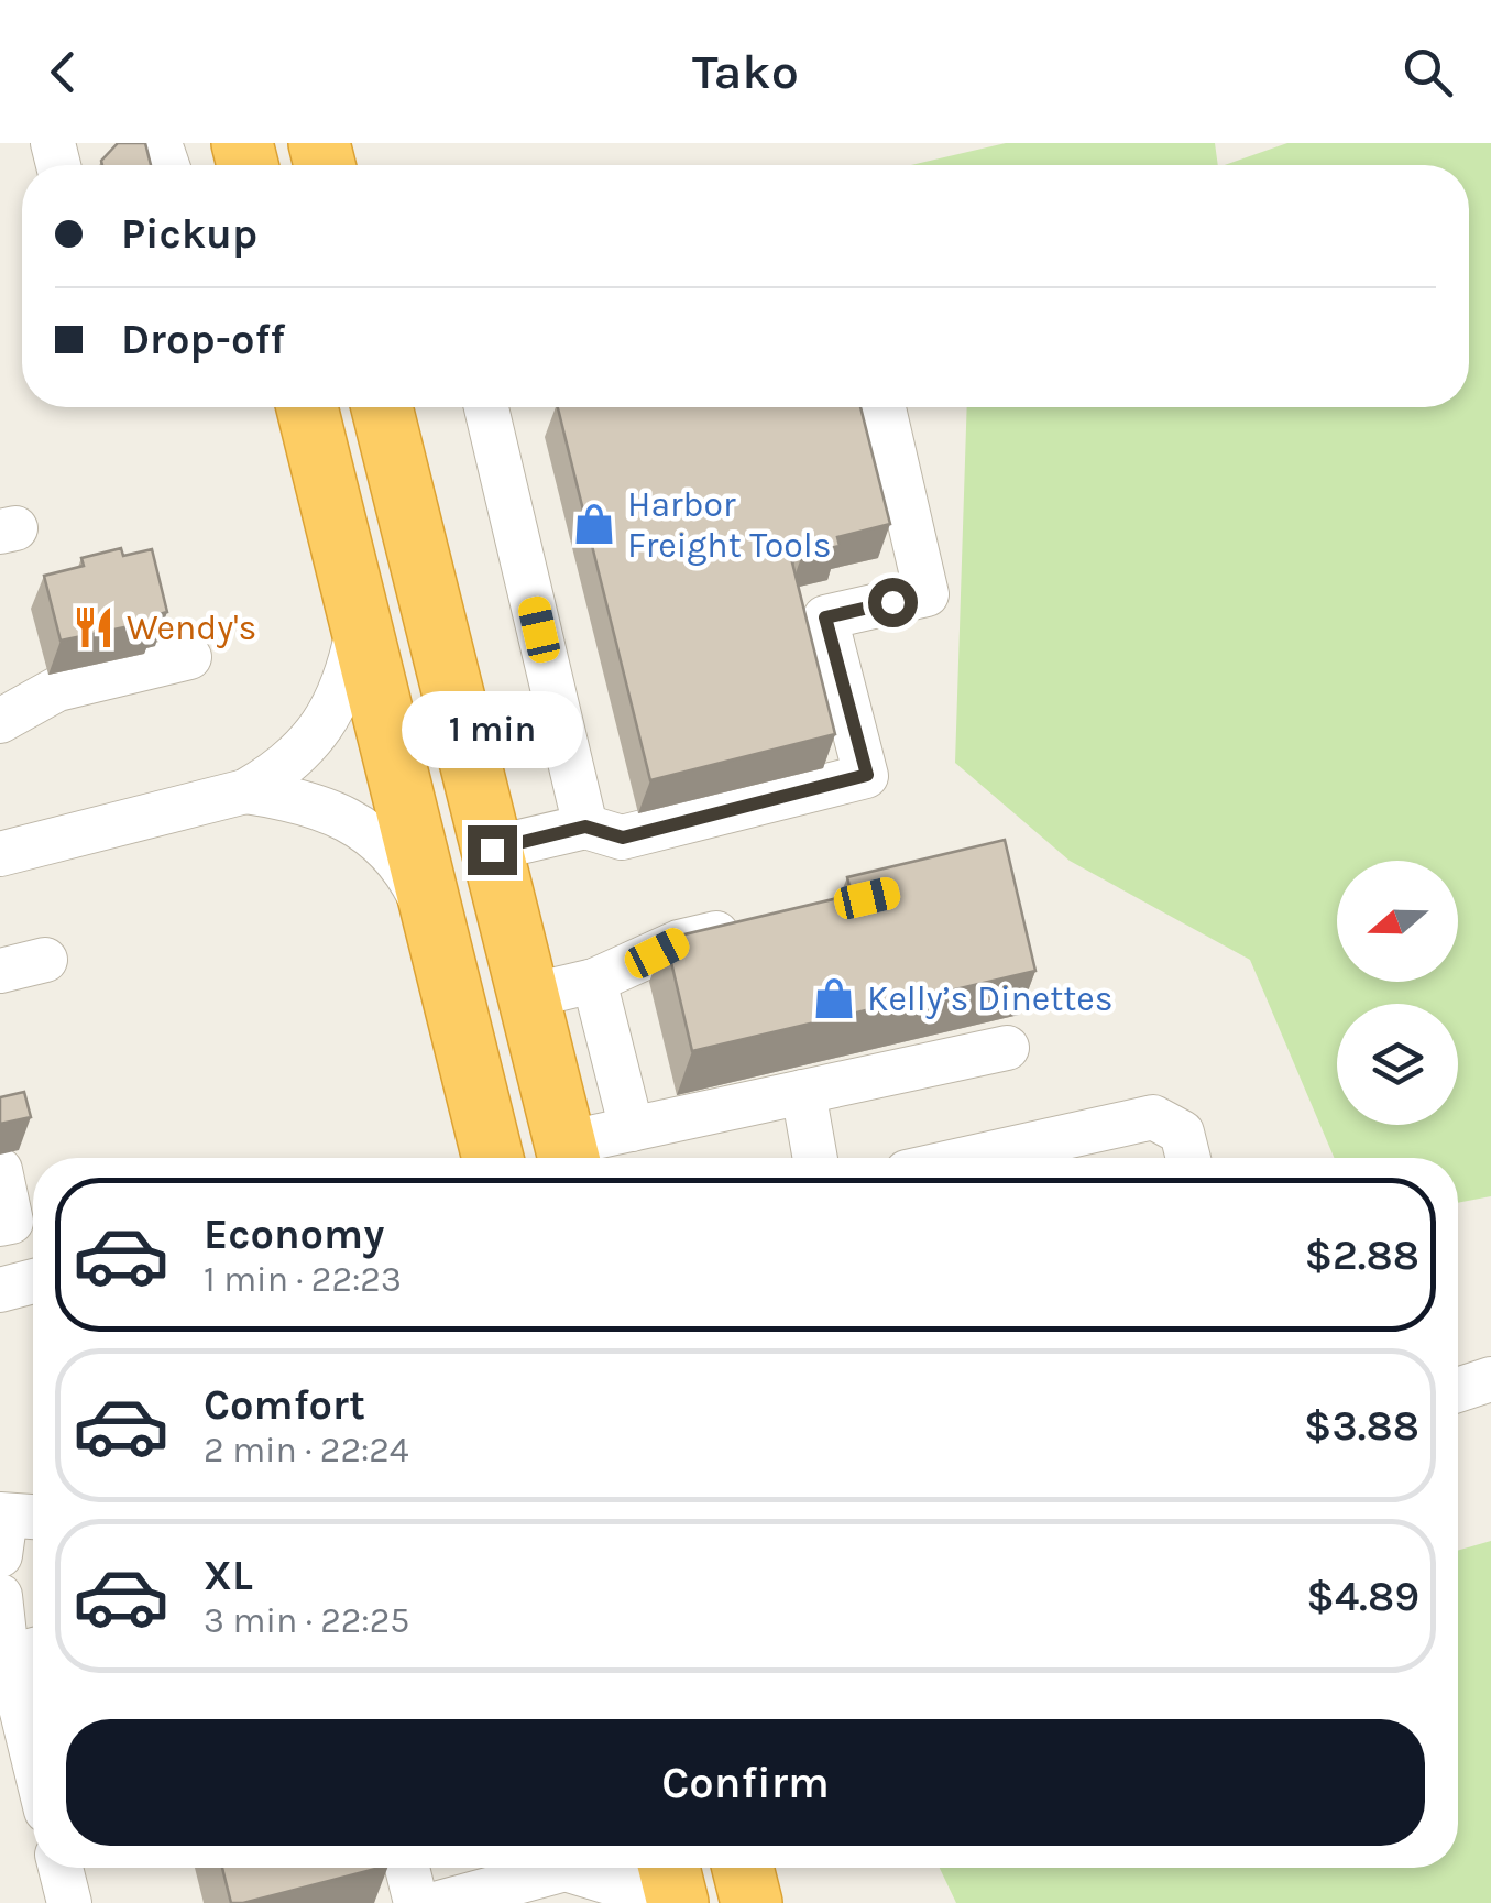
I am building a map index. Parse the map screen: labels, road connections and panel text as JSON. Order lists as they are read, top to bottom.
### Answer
{
  "places": {
    "shop": ["Harbor Freight Tools", "Kelly’s Dinettes"],
    "restaurant": ["Wendy's"]
  },
  "north": "left",
  "page": {
    "header": "Tako",
    "banner": ["Pickup", "Drop-off"],
    "bubble": "1 min",
    "list": [
      {
        "name": "Economy",
        "note": "1 min · 22:23",
        "value": "$2.88"
      },
      {
        "name": "Comfort",
        "note": "2 min · 22:24",
        "value": "$3.88"
      },
      {
        "name": "XL",
        "note": "3 min · 22:25",
        "value": "$4.89"
      }
    ],
    "buttons": "Confirm"
  }
}
